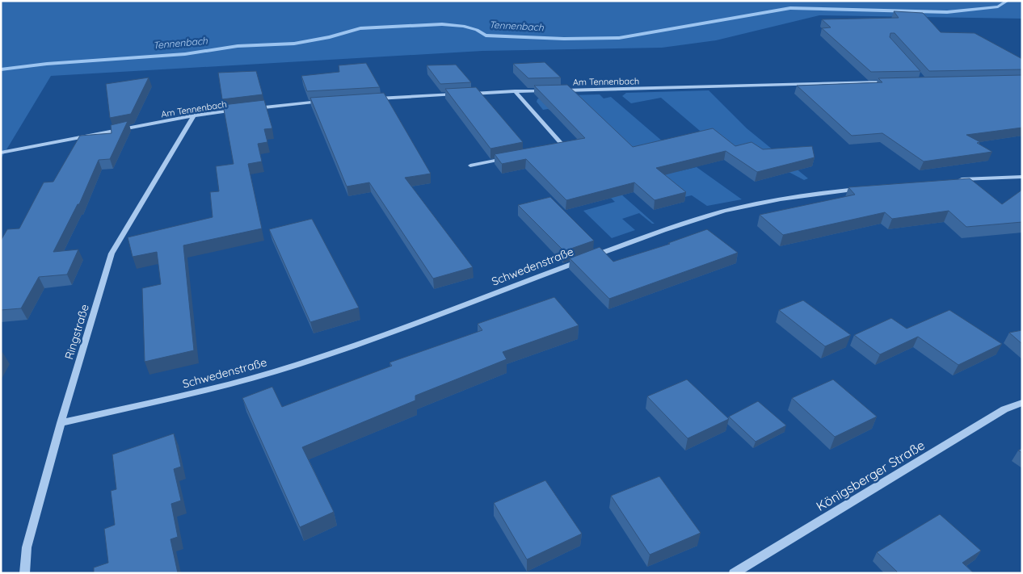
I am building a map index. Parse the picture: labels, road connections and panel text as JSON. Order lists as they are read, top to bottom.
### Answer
{
  "streets": {
    "street": [
      "Am Tennenbach",
      "Schwedenstraße",
      "Ringstraße",
      "Königsberger Straße"
    ]
  },
  "crossings": [
    ["Am Tennenbach", "Ringstraße"],
    ["Schwedenstraße", "Ringstraße"]
  ],
  "water": ["Tennenbach"]
}
